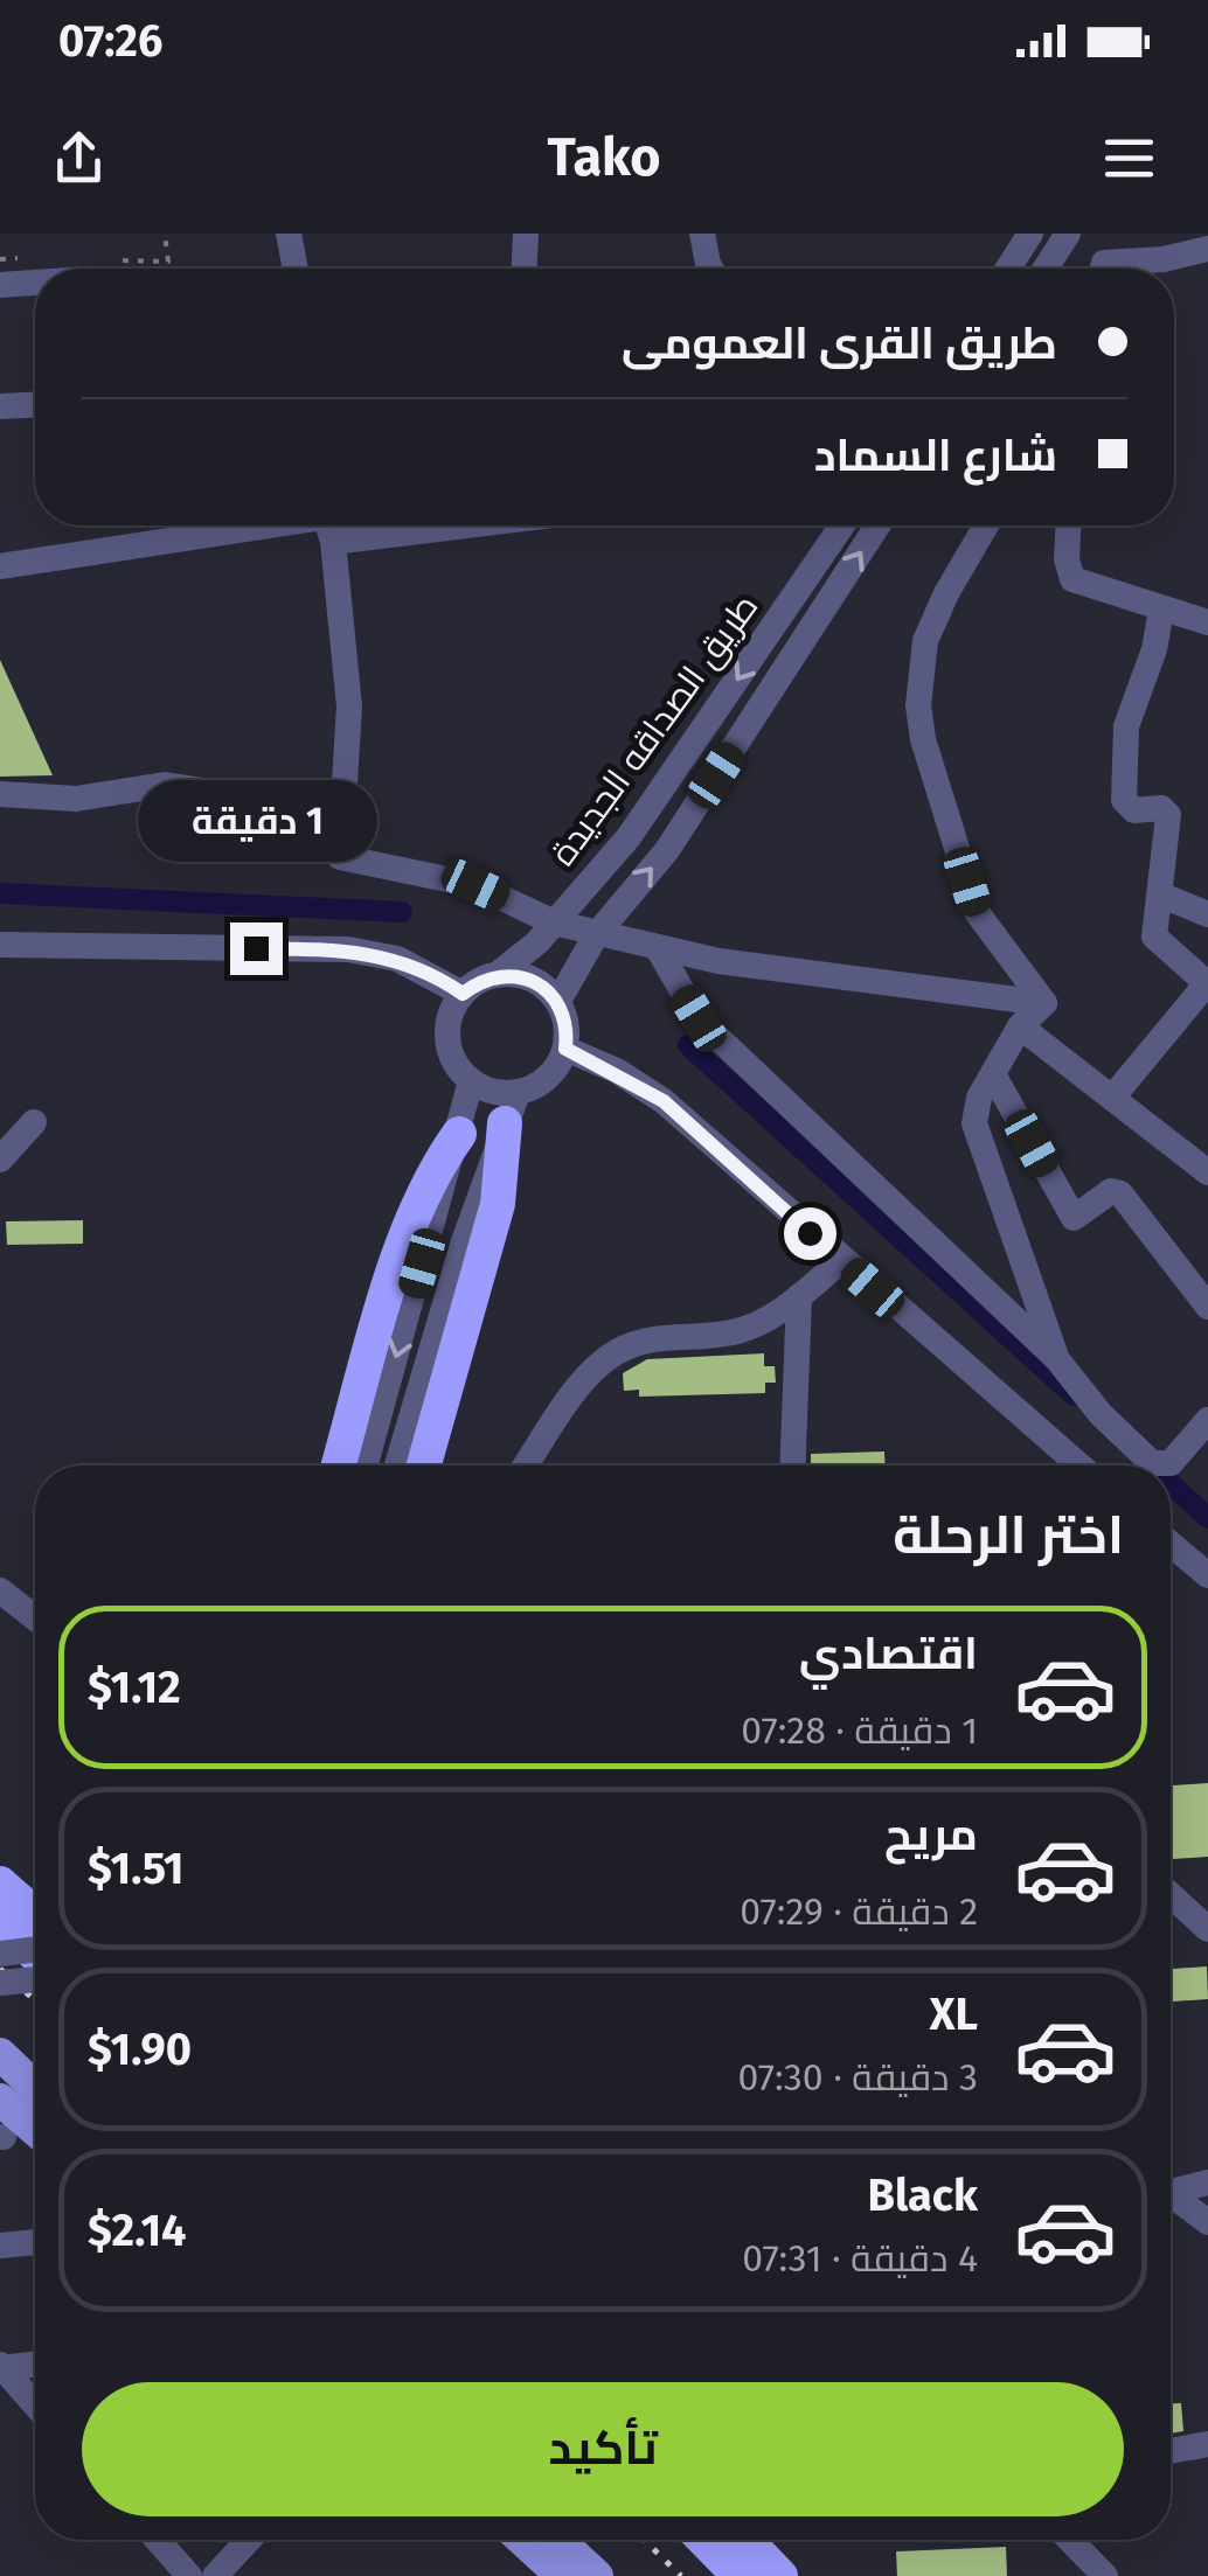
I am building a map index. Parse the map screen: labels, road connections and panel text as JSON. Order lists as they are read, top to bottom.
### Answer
{
  "streets": {
    "street": ["طريق الصداقه الجديدة"]
  },
  "page": {
    "status": "07:26",
    "header": "Tako",
    "banner": ["طريق القرى العمومى", "شارع السماد"],
    "bubble": "1 دقيقة",
    "heading": "اختر الرحلة",
    "list": [
      {
        "name": "اقتصادي",
        "note": "1 دقيقة · 07:28",
        "value": "$1.12"
      },
      {
        "name": "مريح",
        "note": "2 دقيقة · 07:29",
        "value": "$1.51"
      },
      {
        "name": "XL",
        "note": "3 دقيقة · 07:30",
        "value": "$1.90"
      },
      {
        "name": "Black",
        "note": "4 دقيقة · 07:31",
        "value": "$2.14"
      }
    ],
    "buttons": "تأكيد"
  }
}
